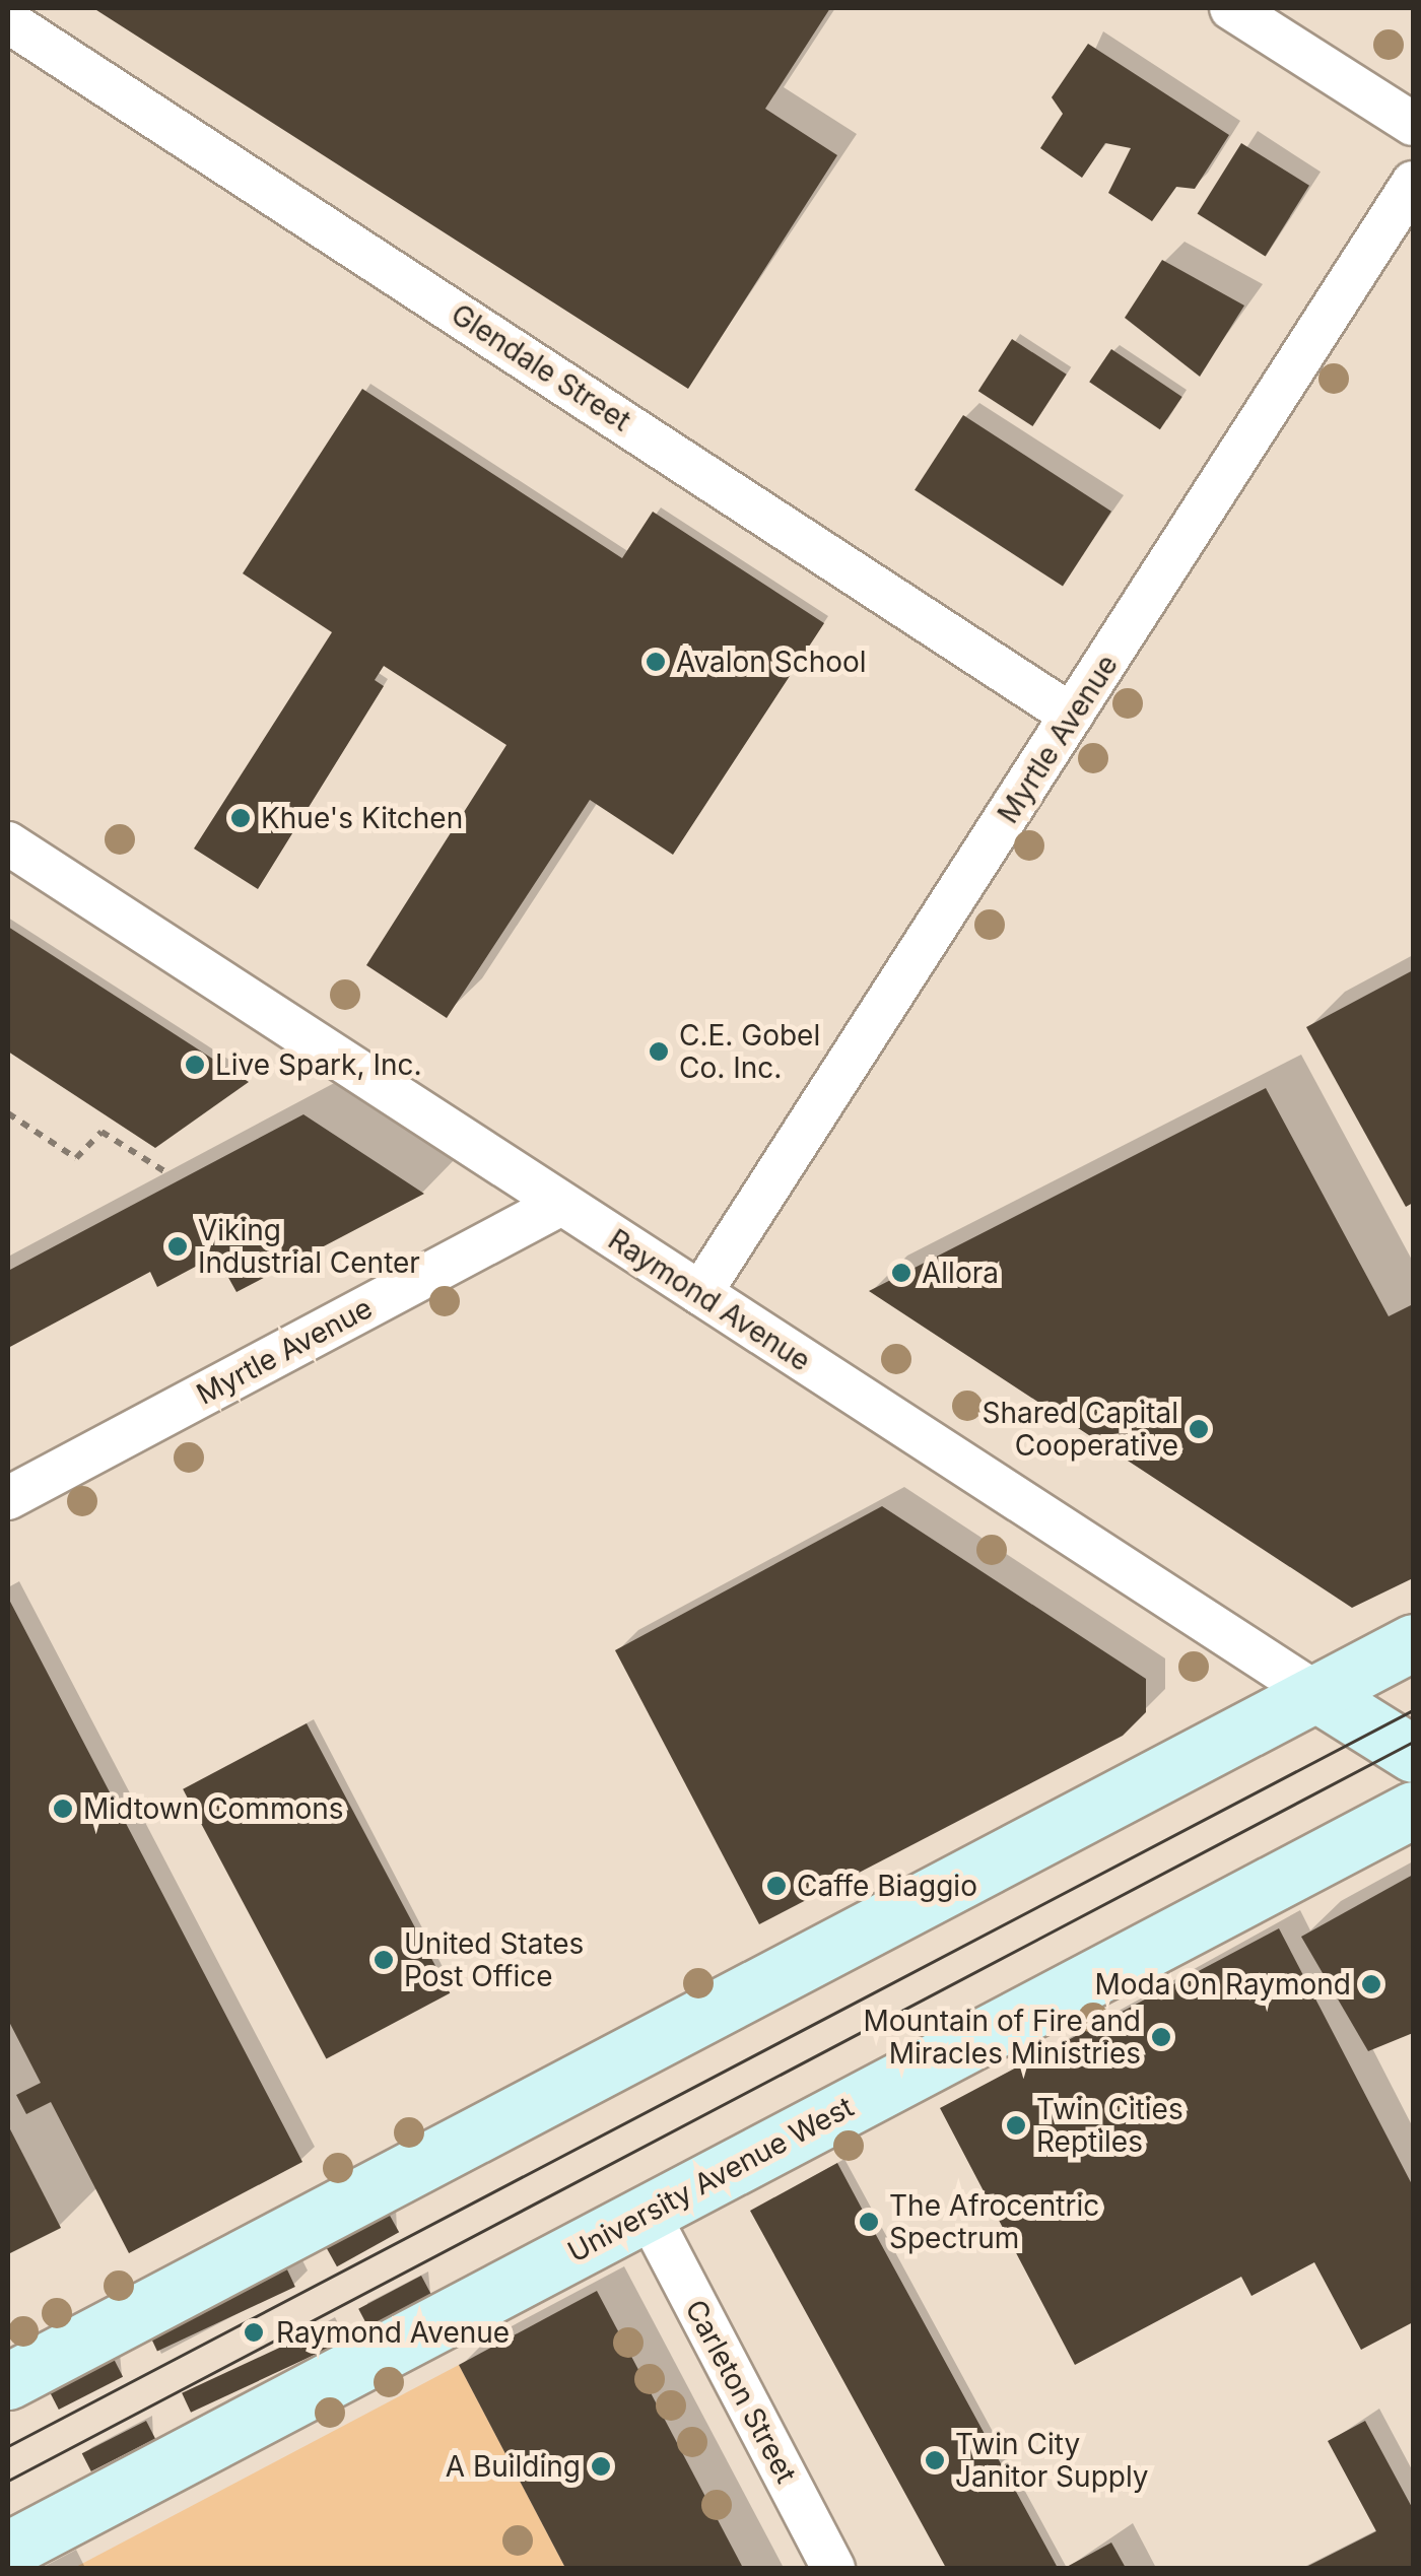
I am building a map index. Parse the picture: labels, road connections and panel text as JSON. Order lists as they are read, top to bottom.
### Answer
{
  "streets": {
    "main road": ["Raymond Avenue", "University Avenue West"],
    "street": ["Glendale Street", "Myrtle Avenue", "Carleton Street"]
  },
  "crossings": [
    ["Glendale Street", "Myrtle Avenue"],
    ["Myrtle Avenue", "Raymond Avenue"],
    ["University Avenue West", "Carleton Street"]
  ],
  "places": [
    "Avalon School",
    "Khue's Kitchen",
    "C.E. Gobel Co. Inc.",
    "Live Spark, Inc.",
    "Viking Industrial Center",
    "Allora",
    "Shared Capital Cooperative",
    "Midtown Commons",
    "Caffe Biaggio",
    "United States Post Office",
    "Moda On Raymond",
    "Mountain of Fire and Miracles Ministries",
    "Twin Cities Reptiles",
    "The Afrocentric Spectrum",
    "Raymond Avenue",
    "Twin City Janitor Supply",
    "A Building"
  ]
}
